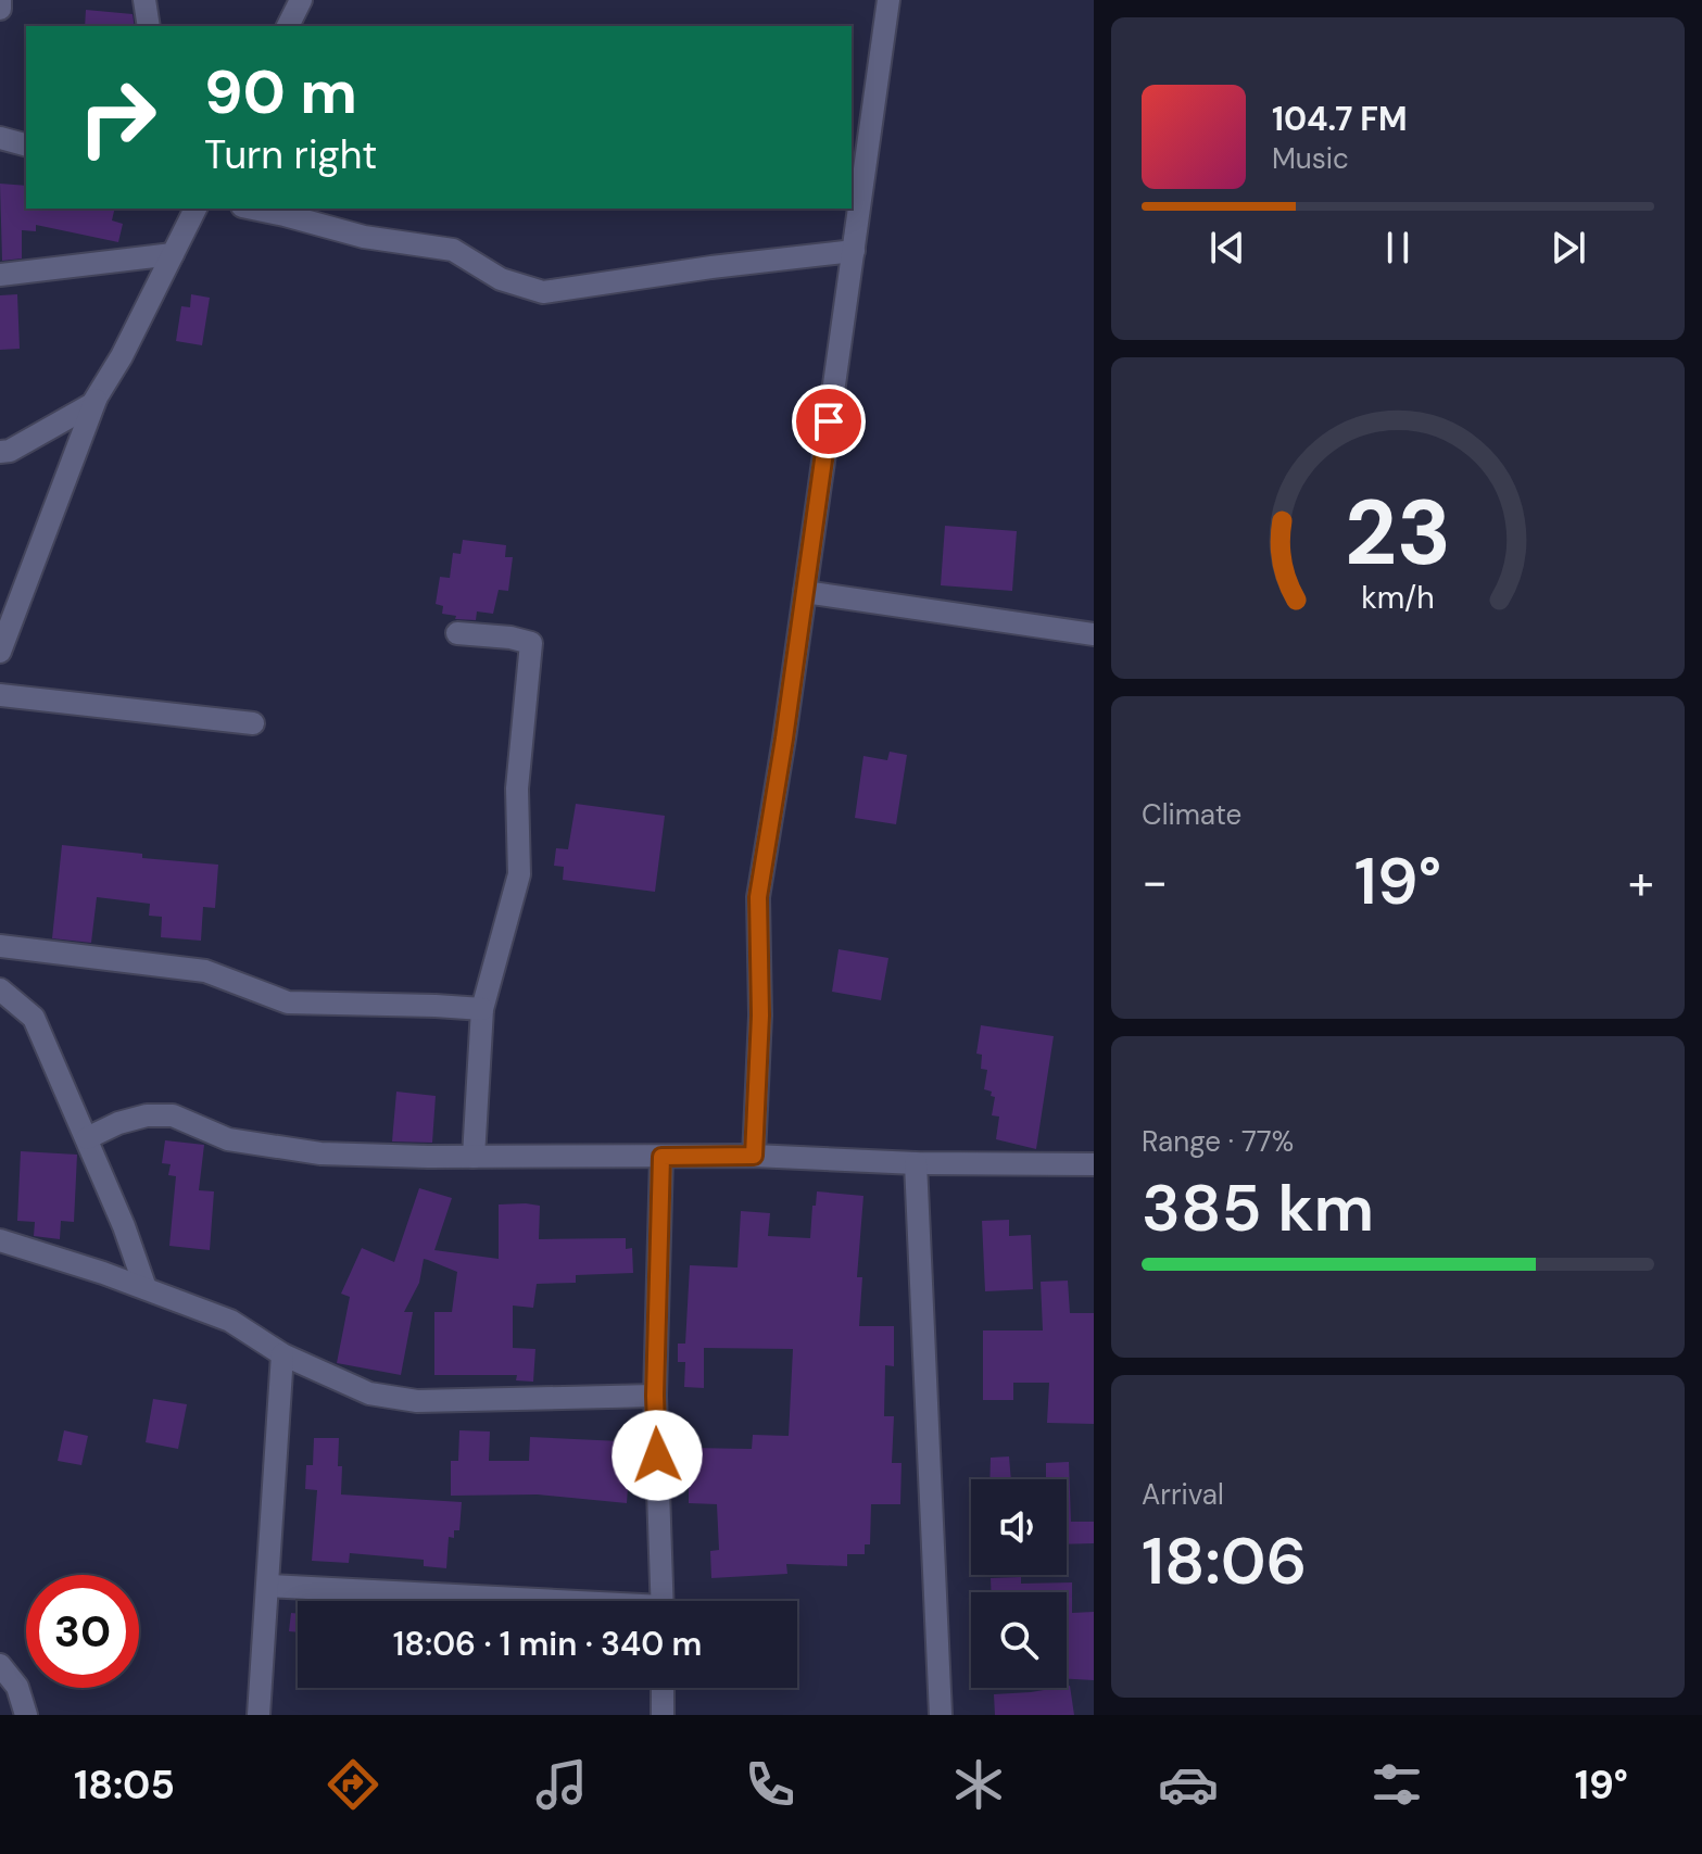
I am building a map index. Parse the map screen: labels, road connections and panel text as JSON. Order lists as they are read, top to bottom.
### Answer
{
  "page": {
    "turn": ["90 m", "Turn right"],
    "song": ["104.7 FM", "Music"],
    "tile": [
      "Climate",
      ["Range · 77%", "385 km"],
      ["Arrival", "18:06"]
    ],
    "heat": ["−", "19°", "+"],
    "limit": "30",
    "trip": "18:06 · 1 min · 340 m",
    "tabs": ["18:05", "19°"],
    "gauge": ["23", "km/h"]
  }
}
